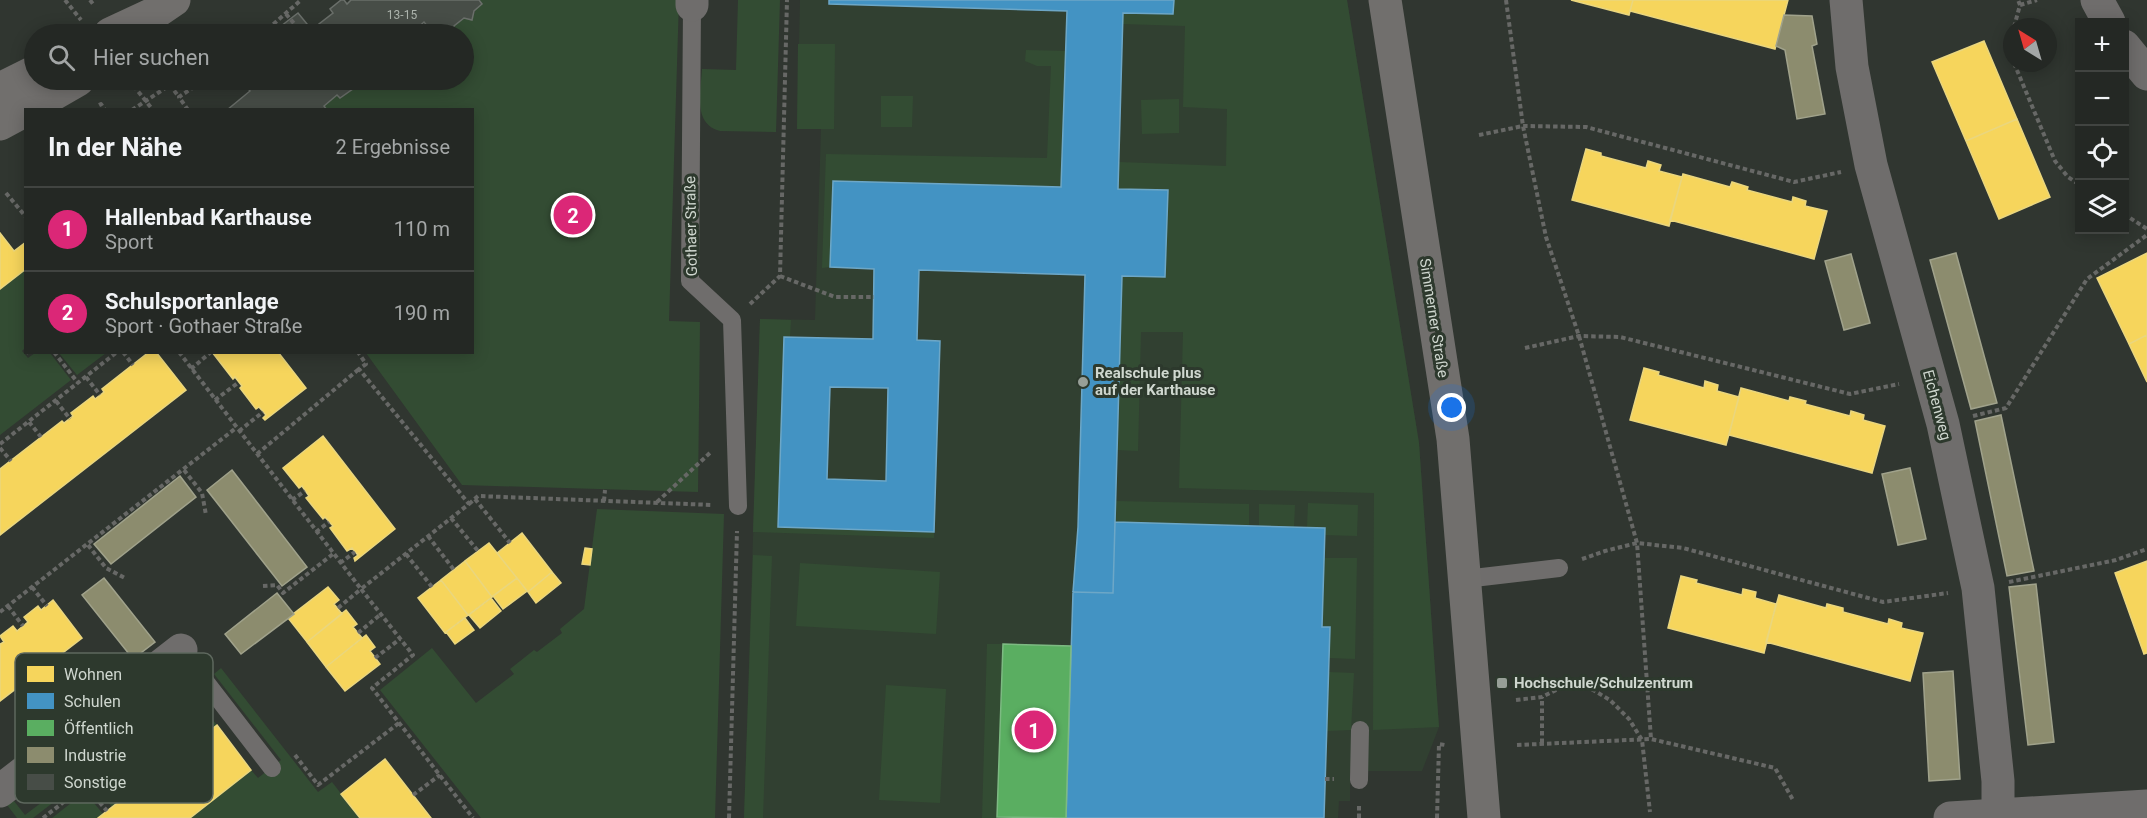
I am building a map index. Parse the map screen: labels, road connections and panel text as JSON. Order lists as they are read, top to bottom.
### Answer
{
  "streets": {
    "street": ["Simmerner Straße", "Eichenweg"],
    "lane": ["Gothaer Straße"]
  },
  "places": {
    "other": ["Realschule plus auf der Karthause"],
    "transit": ["Hochschule/Schulzentrum"]
  },
  "house_numbers": ["13-15"],
  "legend": [
    "Wohnen",
    "Schulen",
    "Öffentlich",
    "Industrie",
    "Sonstige"
  ],
  "north": "top left",
  "page": {
    "map_buttons": ["+", "−"],
    "search": "Hier suchen",
    "heading": ["In der Nähe", "2 Ergebnisse"],
    "list": [
      {
        "mark": "1",
        "name": "Hallenbad Karthause",
        "note": "Sport",
        "value": "110 m"
      },
      {
        "mark": "2",
        "name": "Schulsportanlage",
        "note": "Sport · Gothaer Straße",
        "value": "190 m"
      }
    ],
    "pins": ["2", "1"]
  }
}
